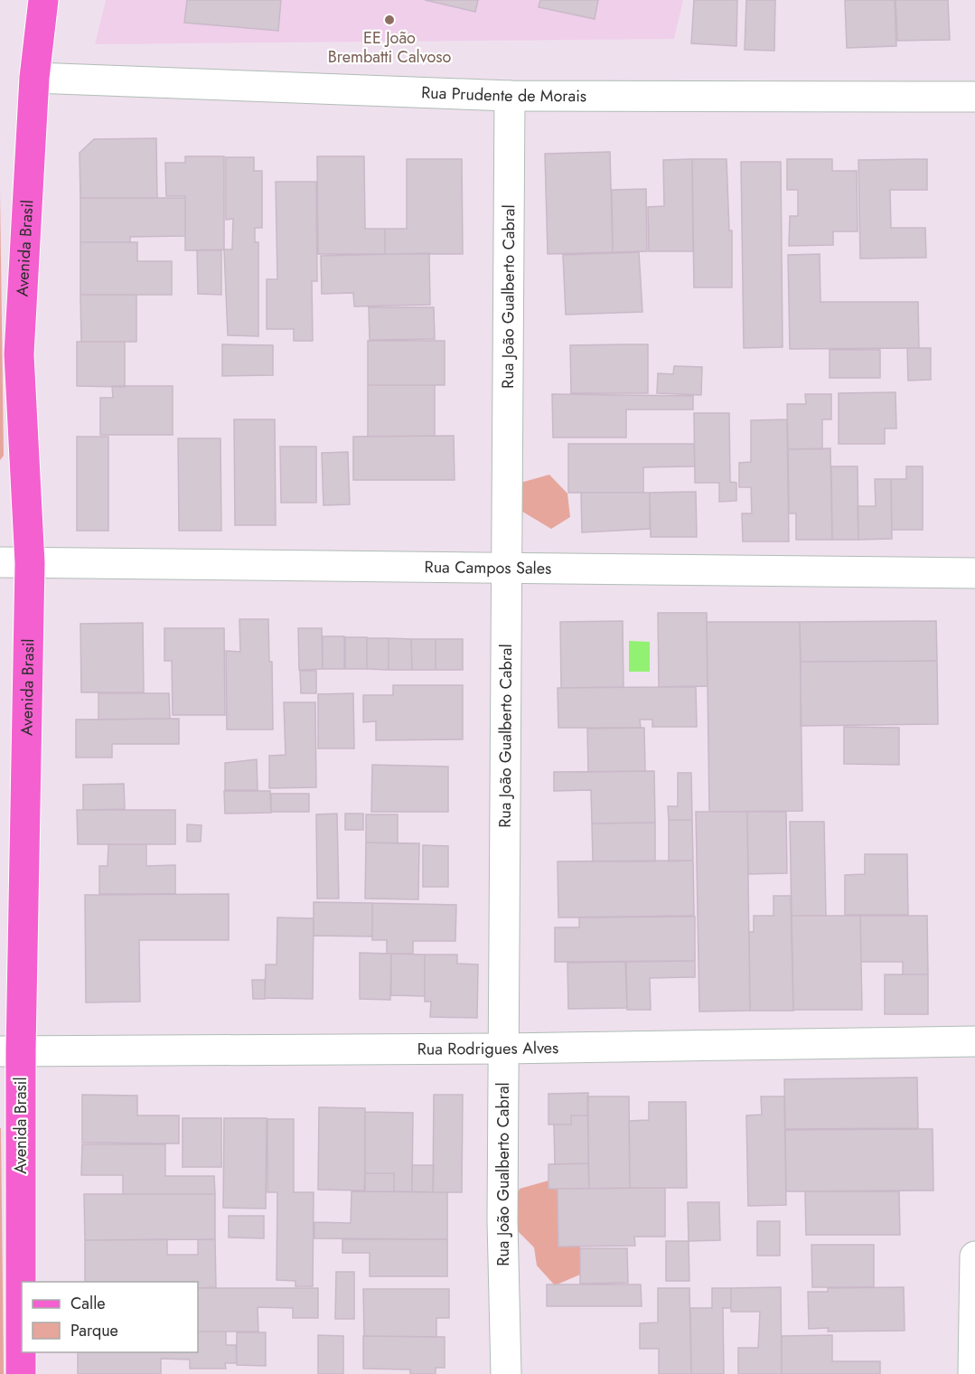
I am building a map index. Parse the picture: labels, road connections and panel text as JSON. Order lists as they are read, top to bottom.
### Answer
{
  "streets": {
    "main road": ["Avenida Brasil"],
    "street": [
      "Rua Prudente de Morais",
      "Rua João Gualberto Cabral",
      "Rua Campos Sales",
      "Rua Rodrigues Alves"
    ]
  },
  "crossings": [
    ["Rua Prudente de Morais", "Avenida Brasil"],
    ["Rua Prudente de Morais", "Rua João Gualberto Cabral"],
    ["Avenida Brasil", "Rua Campos Sales"],
    ["Avenida Brasil", "Rua Rodrigues Alves"],
    ["Rua João Gualberto Cabral", "Rua Campos Sales"],
    ["Rua João Gualberto Cabral", "Rua Rodrigues Alves"]
  ],
  "places": ["EE João Brembatti Calvoso"],
  "legend": ["Calle", "Parque"]
}
